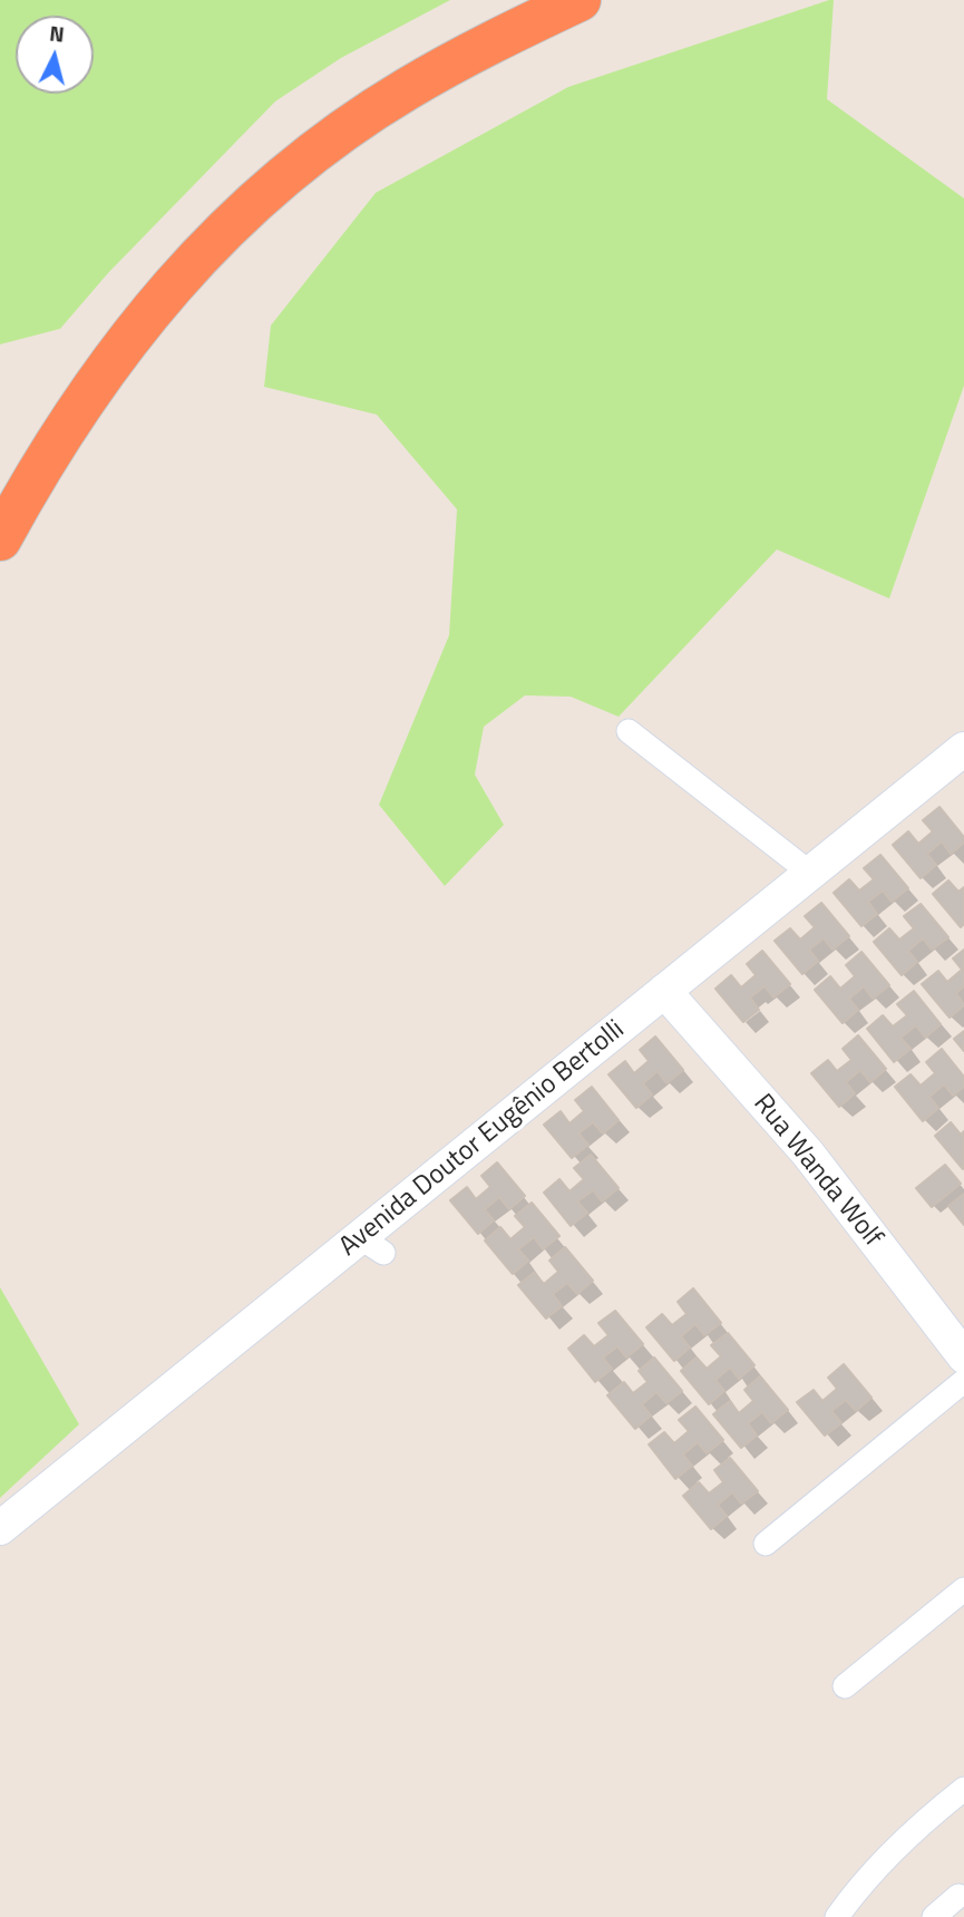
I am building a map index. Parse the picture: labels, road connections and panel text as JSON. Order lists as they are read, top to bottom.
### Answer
{
  "streets": {
    "street": ["Avenida Doutor Eugênio Bertolli", "Rua Wanda Wolf"]
  },
  "crossings": [
    ["Avenida Doutor Eugênio Bertolli", "Rua Wanda Wolf"]
  ],
  "north": "top"
}
